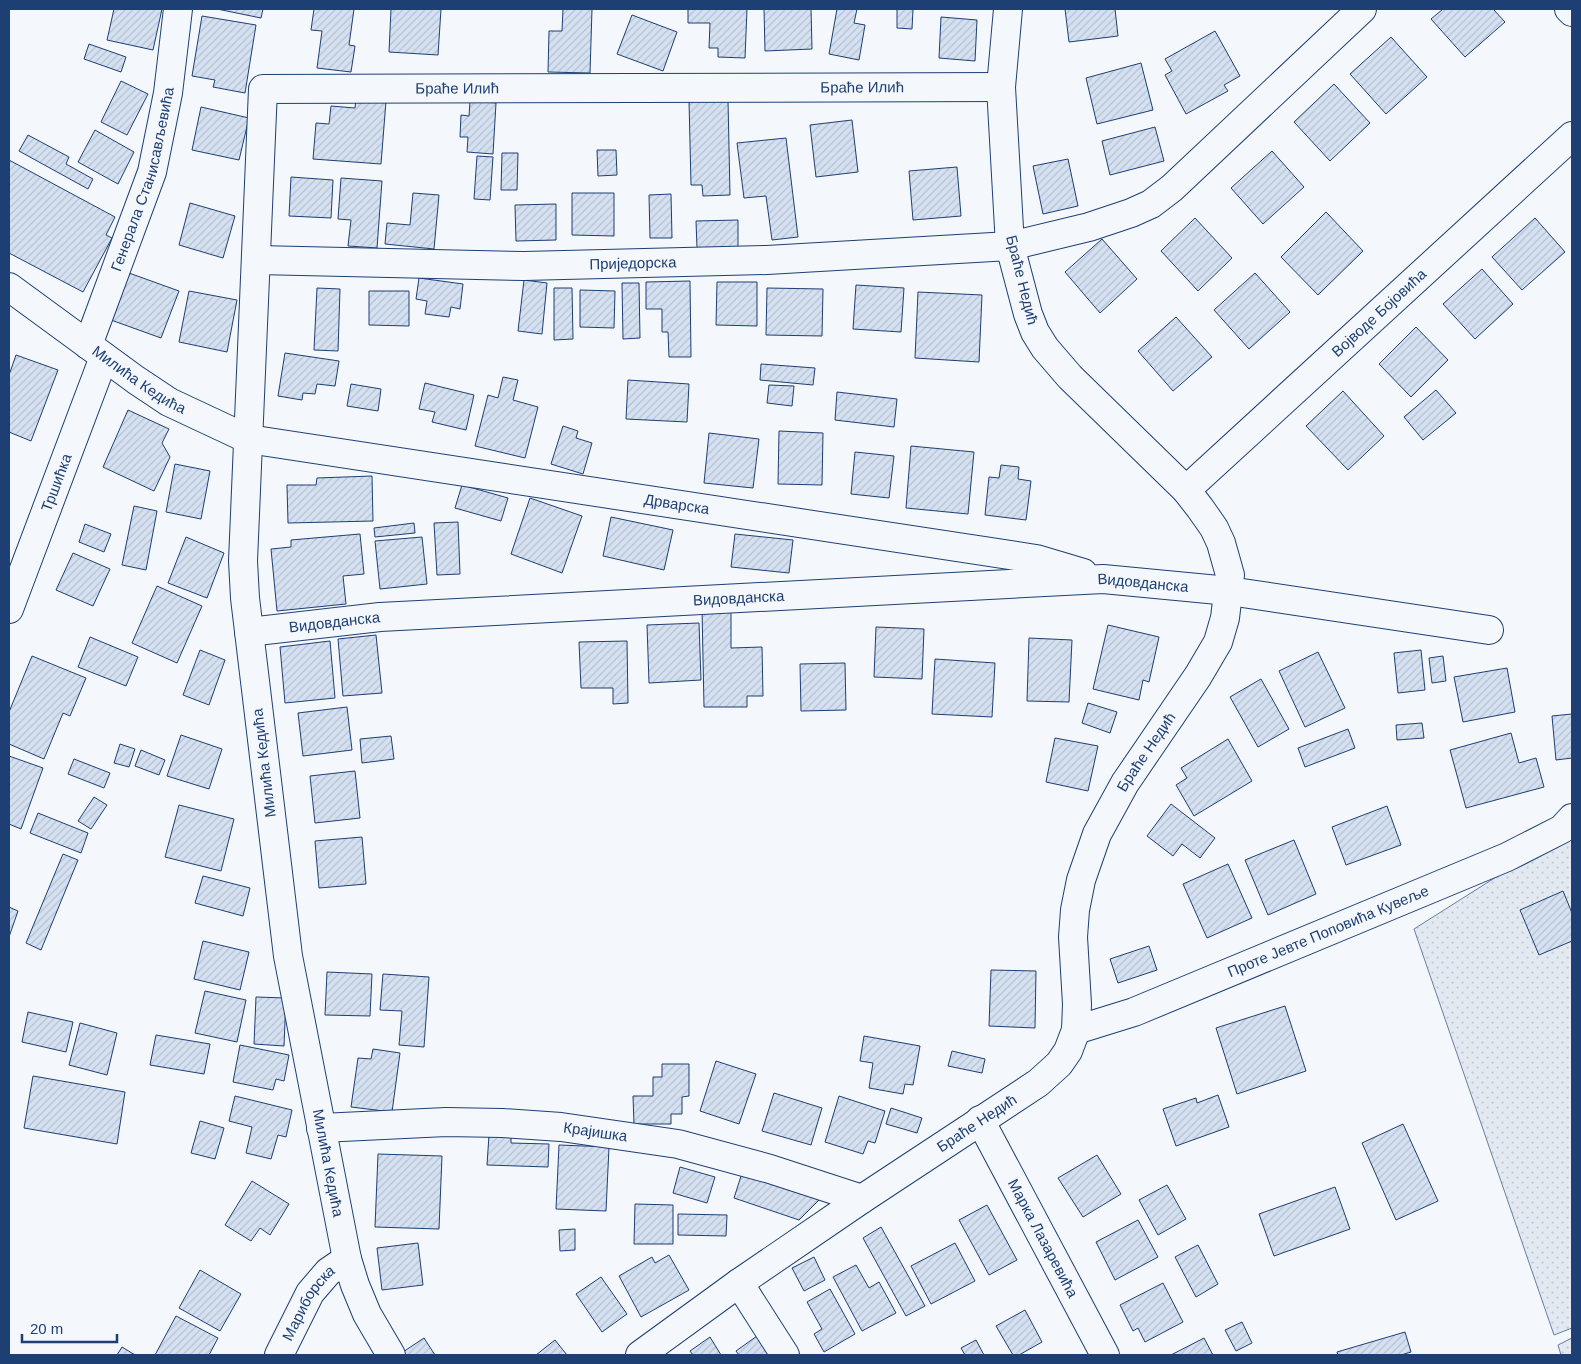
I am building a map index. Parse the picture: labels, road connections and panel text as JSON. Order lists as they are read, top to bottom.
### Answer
{
  "streets": {
    "street": [
      "Браће Илић",
      "Генерала Станисављевића",
      "Приједорска",
      "Браће Недић",
      "Војводе Бојовића",
      "Милића Кедића",
      "Тршићка",
      "Дрварска",
      "Видовданска",
      "Проте Јевте Поповића Кувеље",
      "Крајишка",
      "Марка Лазаревића",
      "Мариборска"
    ]
  },
  "crossings": [
    ["Браће Илић", "Приједорска"],
    ["Браће Илић", "Браће Недић"],
    ["Браће Илић", "Милића Кедића"],
    ["Браће Илић", "Дрварска"],
    ["Генерала Станисављевића", "Милића Кедића"],
    ["Генерала Станисављевића", "Тршићка"],
    ["Приједорска", "Браће Недић"],
    ["Браће Недић", "Војводе Бојовића"],
    ["Браће Недић", "Видовданска"],
    ["Браће Недић", "Проте Јевте Поповића Кувеље"],
    ["Браће Недић", "Крајишка"],
    ["Браће Недић", "Марка Лазаревића"],
    ["Милића Кедића", "Тршићка"],
    ["Милића Кедића", "Дрварска"],
    ["Милића Кедића", "Видовданска"],
    ["Милића Кедића", "Крајишка"],
    ["Милића Кедића", "Мариборска"],
    ["Дрварска", "Видовданска"]
  ],
  "scale_bar": "20 m"
}
